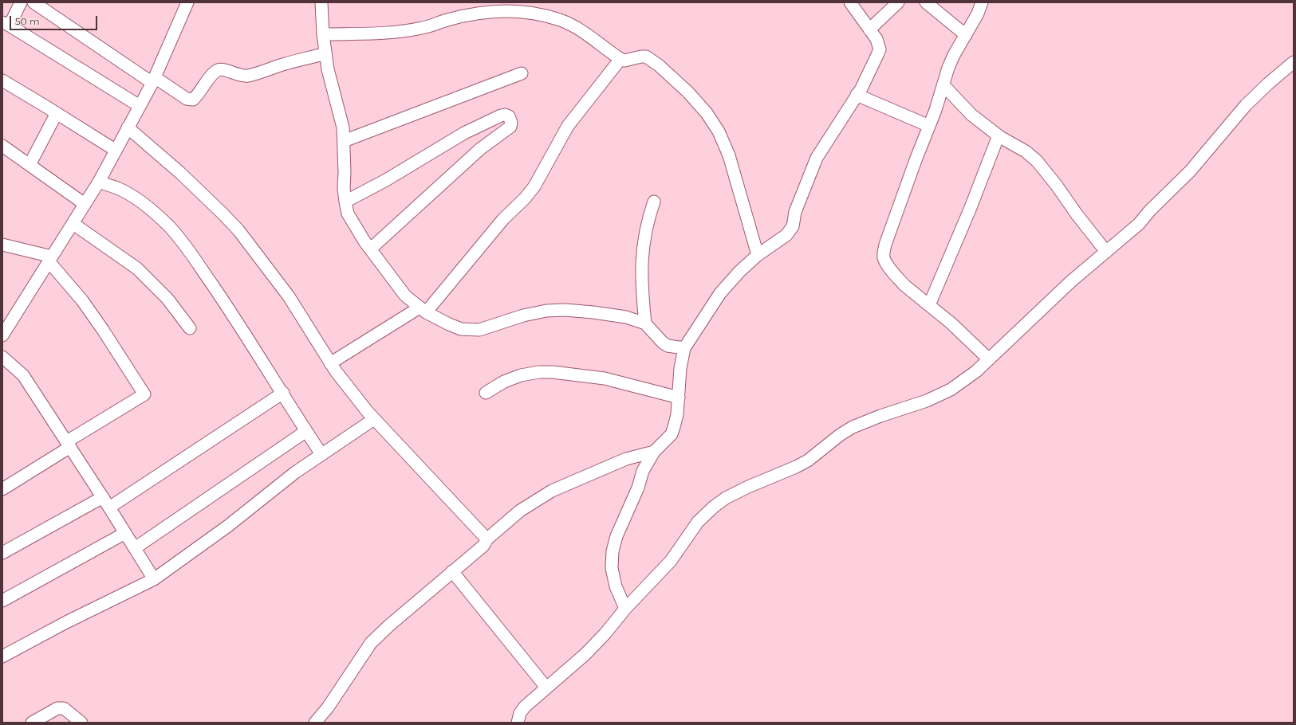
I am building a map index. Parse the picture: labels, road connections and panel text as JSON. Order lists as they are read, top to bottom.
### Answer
{
  "scale_bar": "50 m"
}
